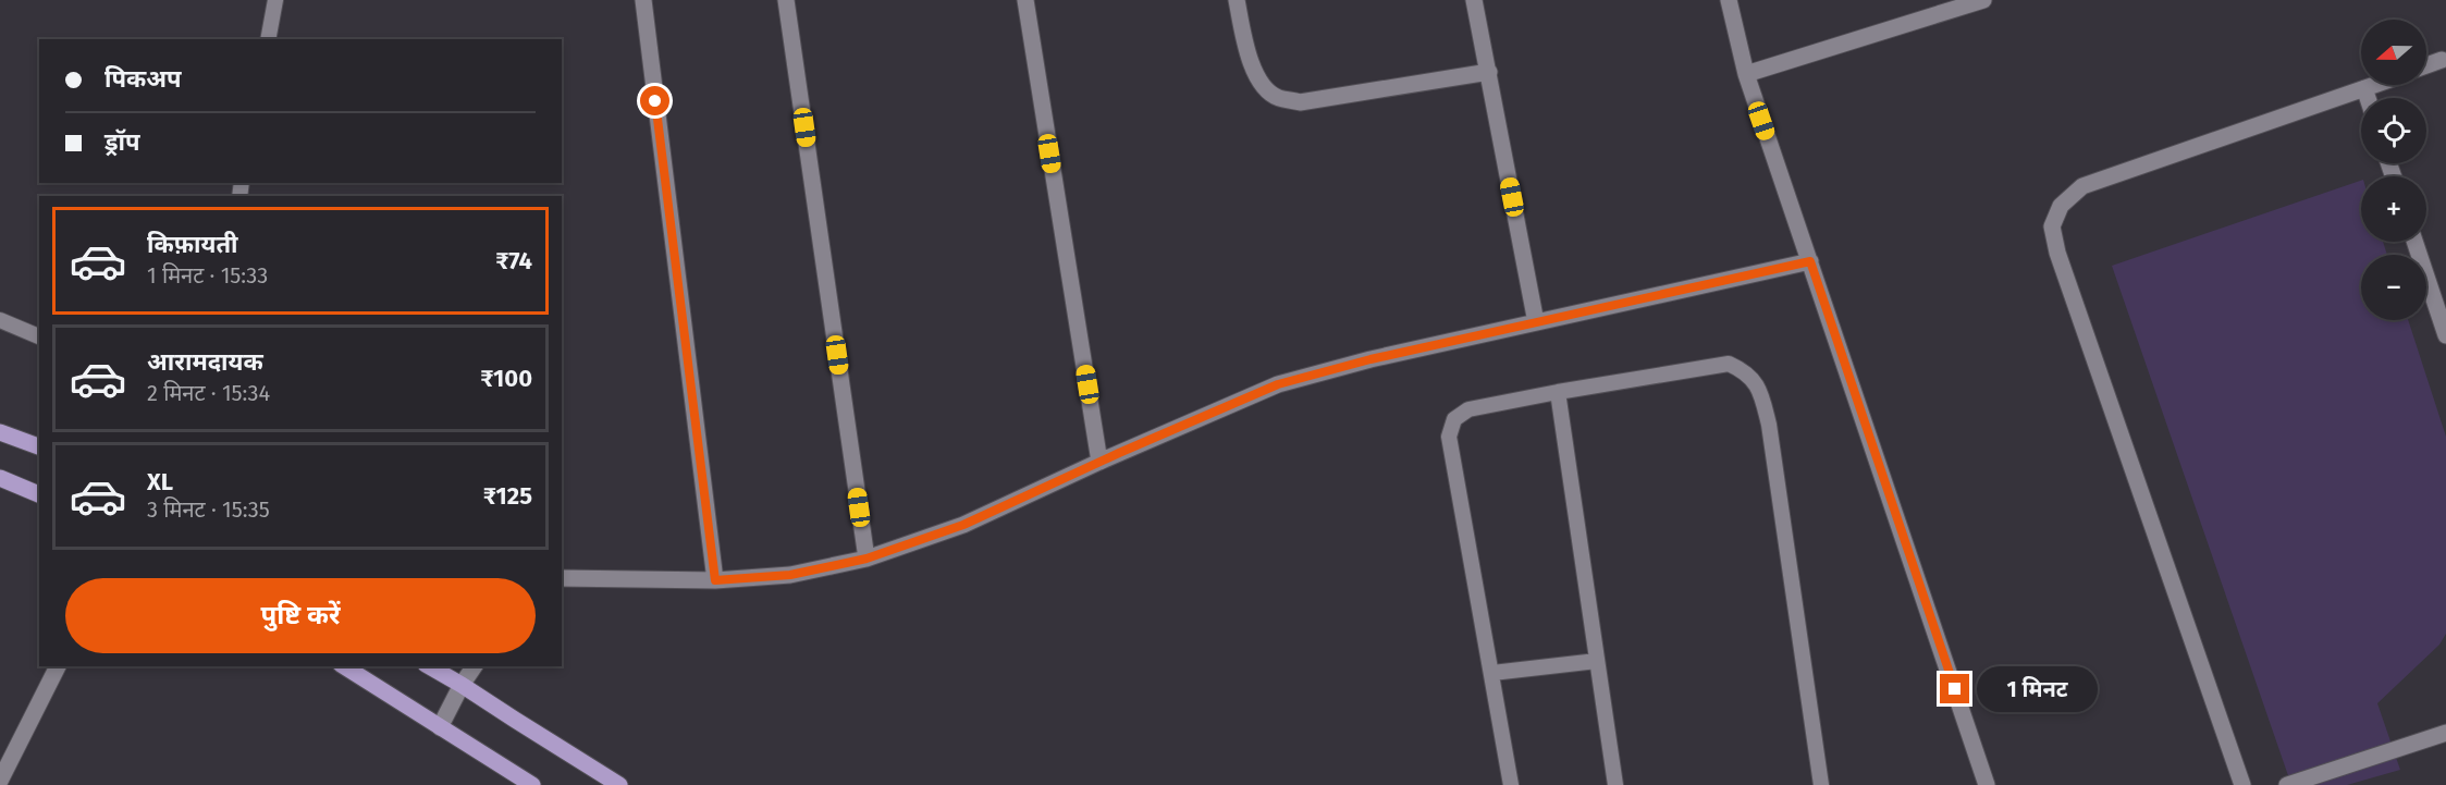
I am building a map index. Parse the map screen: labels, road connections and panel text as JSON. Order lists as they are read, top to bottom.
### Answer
{
  "north": "left",
  "page": {
    "map_buttons": ["+", "−"],
    "banner": ["पिकअप", "ड्रॉप"],
    "list": [
      {
        "name": "किफ़ायती",
        "note": "1 मिनट · 15:33",
        "value": "₹74"
      },
      {
        "name": "आरामदायक",
        "note": "2 मिनट · 15:34",
        "value": "₹100"
      },
      {
        "name": "XL",
        "note": "3 मिनट · 15:35",
        "value": "₹125"
      }
    ],
    "buttons": "पुष्टि करें",
    "bubble": "1 मिनट"
  }
}
